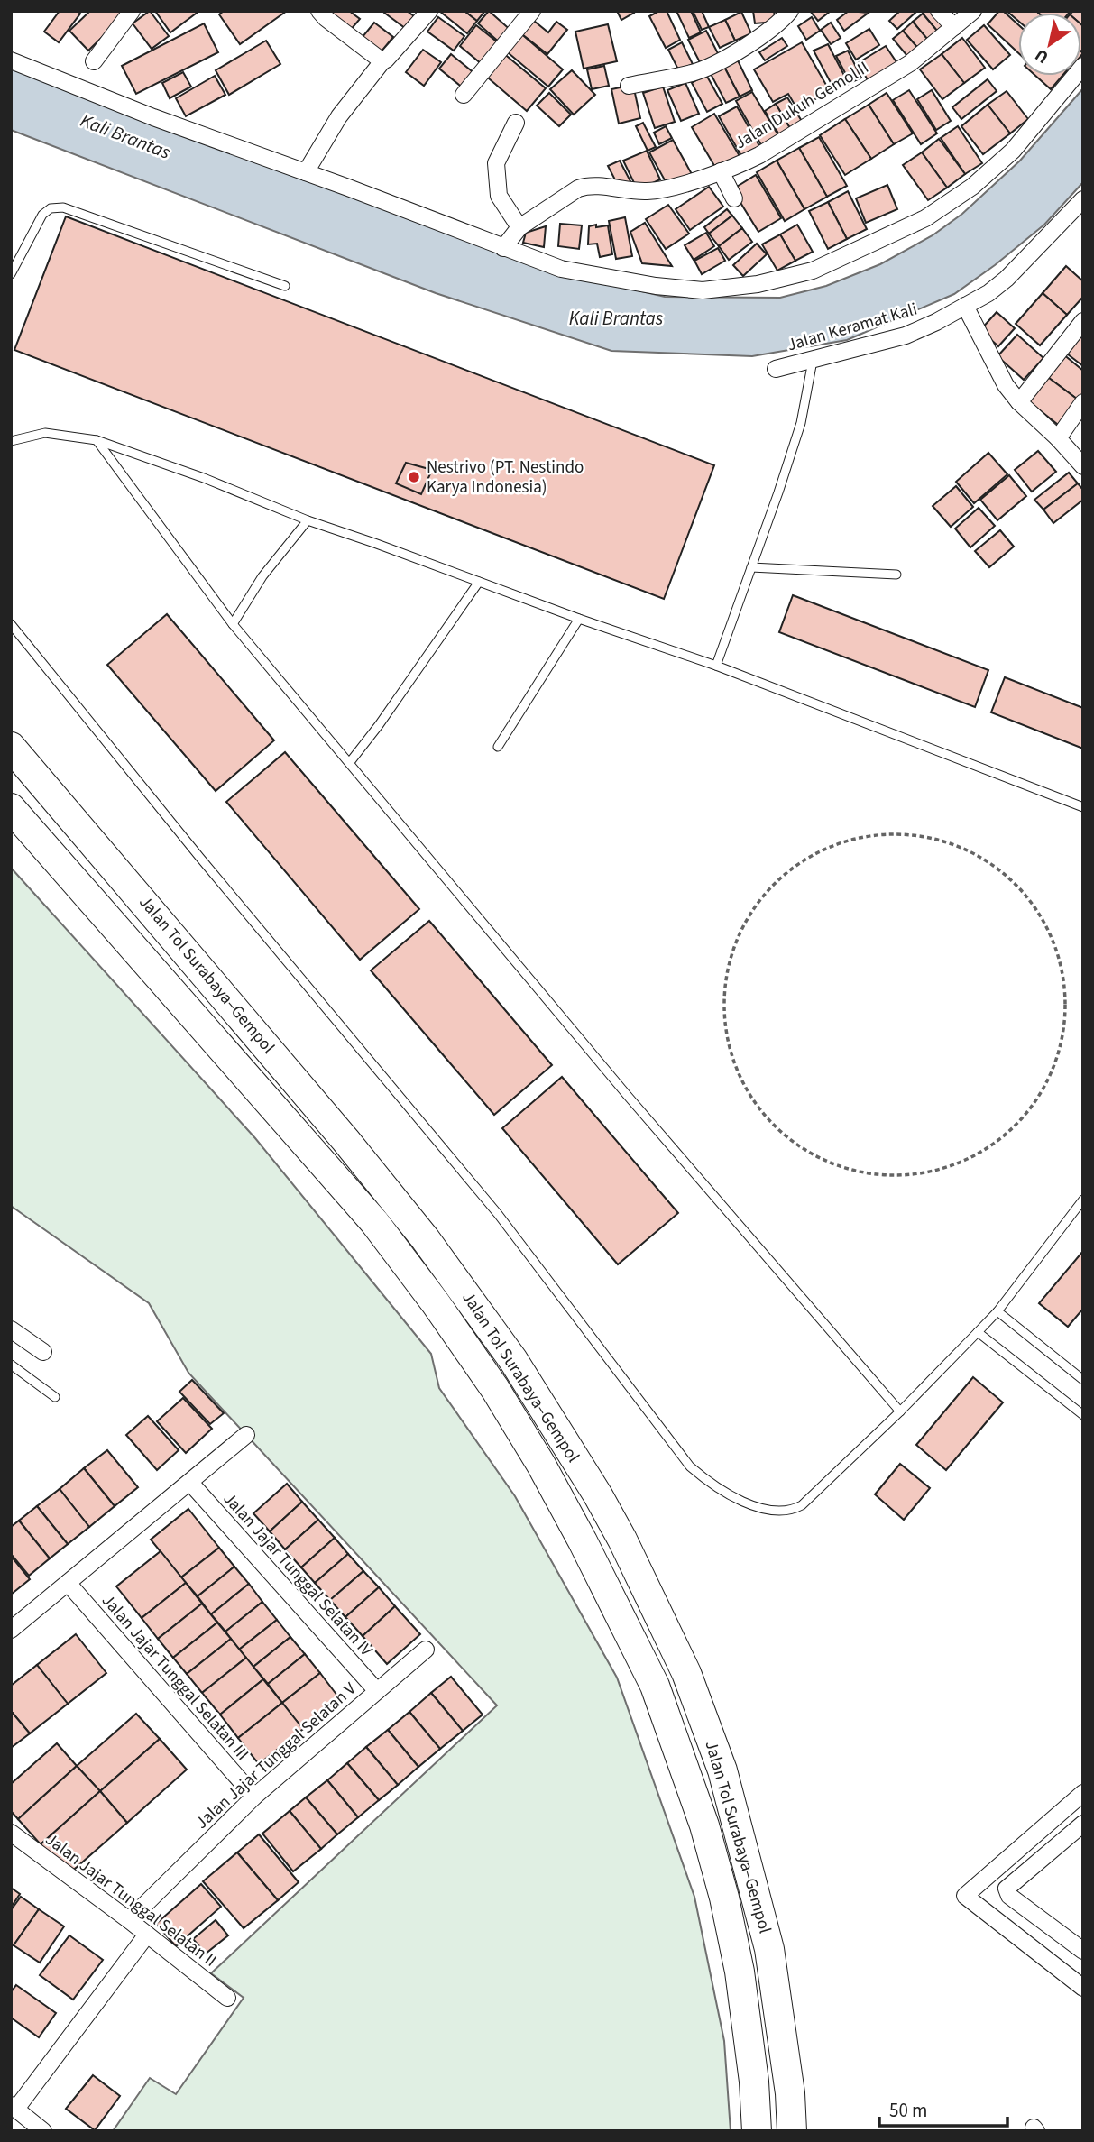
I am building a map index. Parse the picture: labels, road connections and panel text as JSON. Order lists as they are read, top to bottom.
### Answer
{
  "streets": {
    "highway": ["Jalan Tol Surabaya–Gempol"],
    "street": [
      "Jalan Dukuh Gemol II",
      "Jalan Keramat Kali",
      "Jalan Jajar Tunggal Selatan IV",
      "Jalan Jajar Tunggal Selatan III",
      "Jalan Jajar Tunggal Selatan V",
      "Jalan Jajar Tunggal Selatan II"
    ]
  },
  "crossings": [
    ["Jalan Jajar Tunggal Selatan IV", "Jalan Jajar Tunggal Selatan V"],
    ["Jalan Jajar Tunggal Selatan III", "Jalan Jajar Tunggal Selatan V"],
    ["Jalan Jajar Tunggal Selatan V", "Jalan Jajar Tunggal Selatan II"]
  ],
  "water": ["Kali Brantas"],
  "places": ["Nestrivo (PT. Nestindo Karya Indonesia)"],
  "scale_bar": "50 m",
  "north": "bottom left"
}
